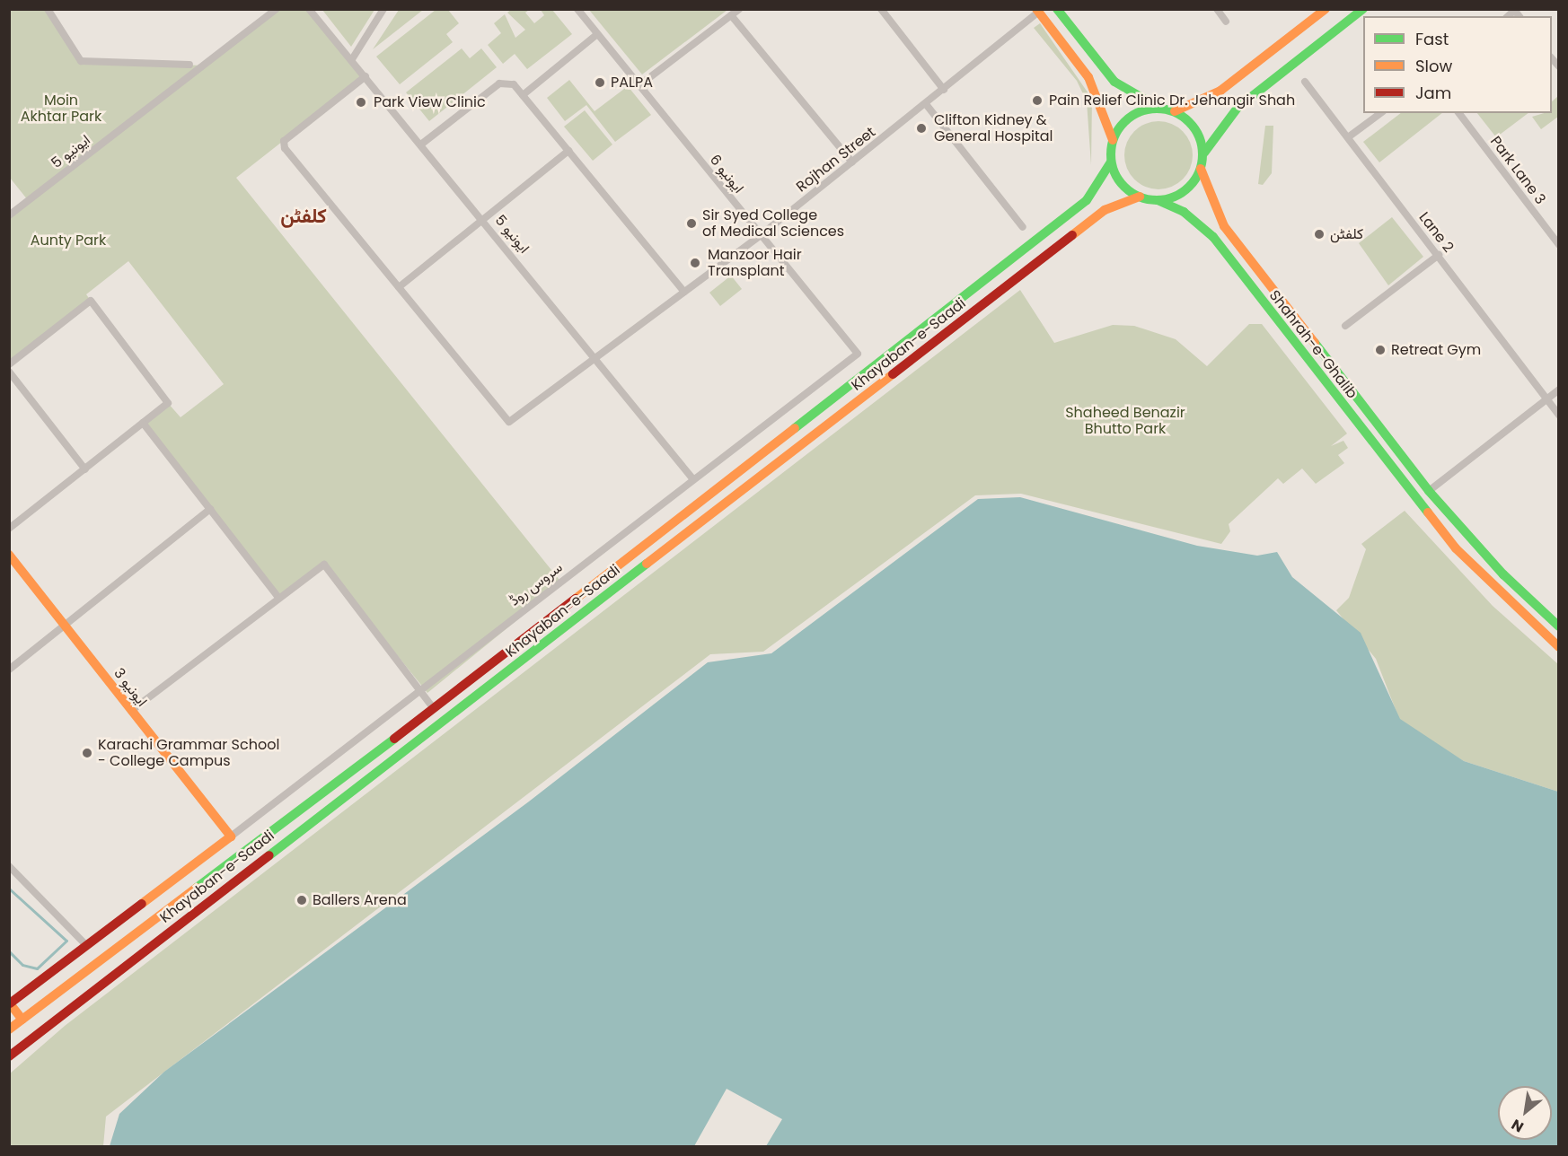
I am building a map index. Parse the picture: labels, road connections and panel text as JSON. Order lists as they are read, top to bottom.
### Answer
{
  "streets": {
    "main road": ["Khayaban-e-Saadi", "Shahrah-e-Ghalib", "ایونیو 3"],
    "street": [
      "ایونیو 5",
      "Rojhan Street",
      "Park Lane 3",
      "ایونیو 6",
      "Lane 2",
      "سروس روڈ"
    ]
  },
  "crossings": [
    ["ایونیو 5", "Rojhan Street"],
    ["ایونیو 5", "سروس روڈ"],
    ["Rojhan Street", "ایونیو 6"],
    ["ایونیو 6", "سروس روڈ"],
    ["Khayaban-e-Saadi", "Shahrah-e-Ghalib"],
    ["سروس روڈ", "ایونیو 3"]
  ],
  "districts": ["کلفٹن"],
  "parks": ["Moin Akhtar Park", "Aunty Park", "Shaheed Benazir Bhutto Park"],
  "places": [
    "PALPA",
    "Pain Relief Clinic Dr. Jehangir Shah",
    "Park View Clinic",
    "Clifton Kidney & General Hospital",
    "Sir Syed College of Medical Sciences",
    "کلفٹن",
    "Manzoor Hair Transplant",
    "Retreat Gym",
    "Karachi Grammar School - College Campus",
    "Ballers Arena"
  ],
  "legend": ["Fast", "Slow", "Jam"],
  "north": "bottom left"
}
